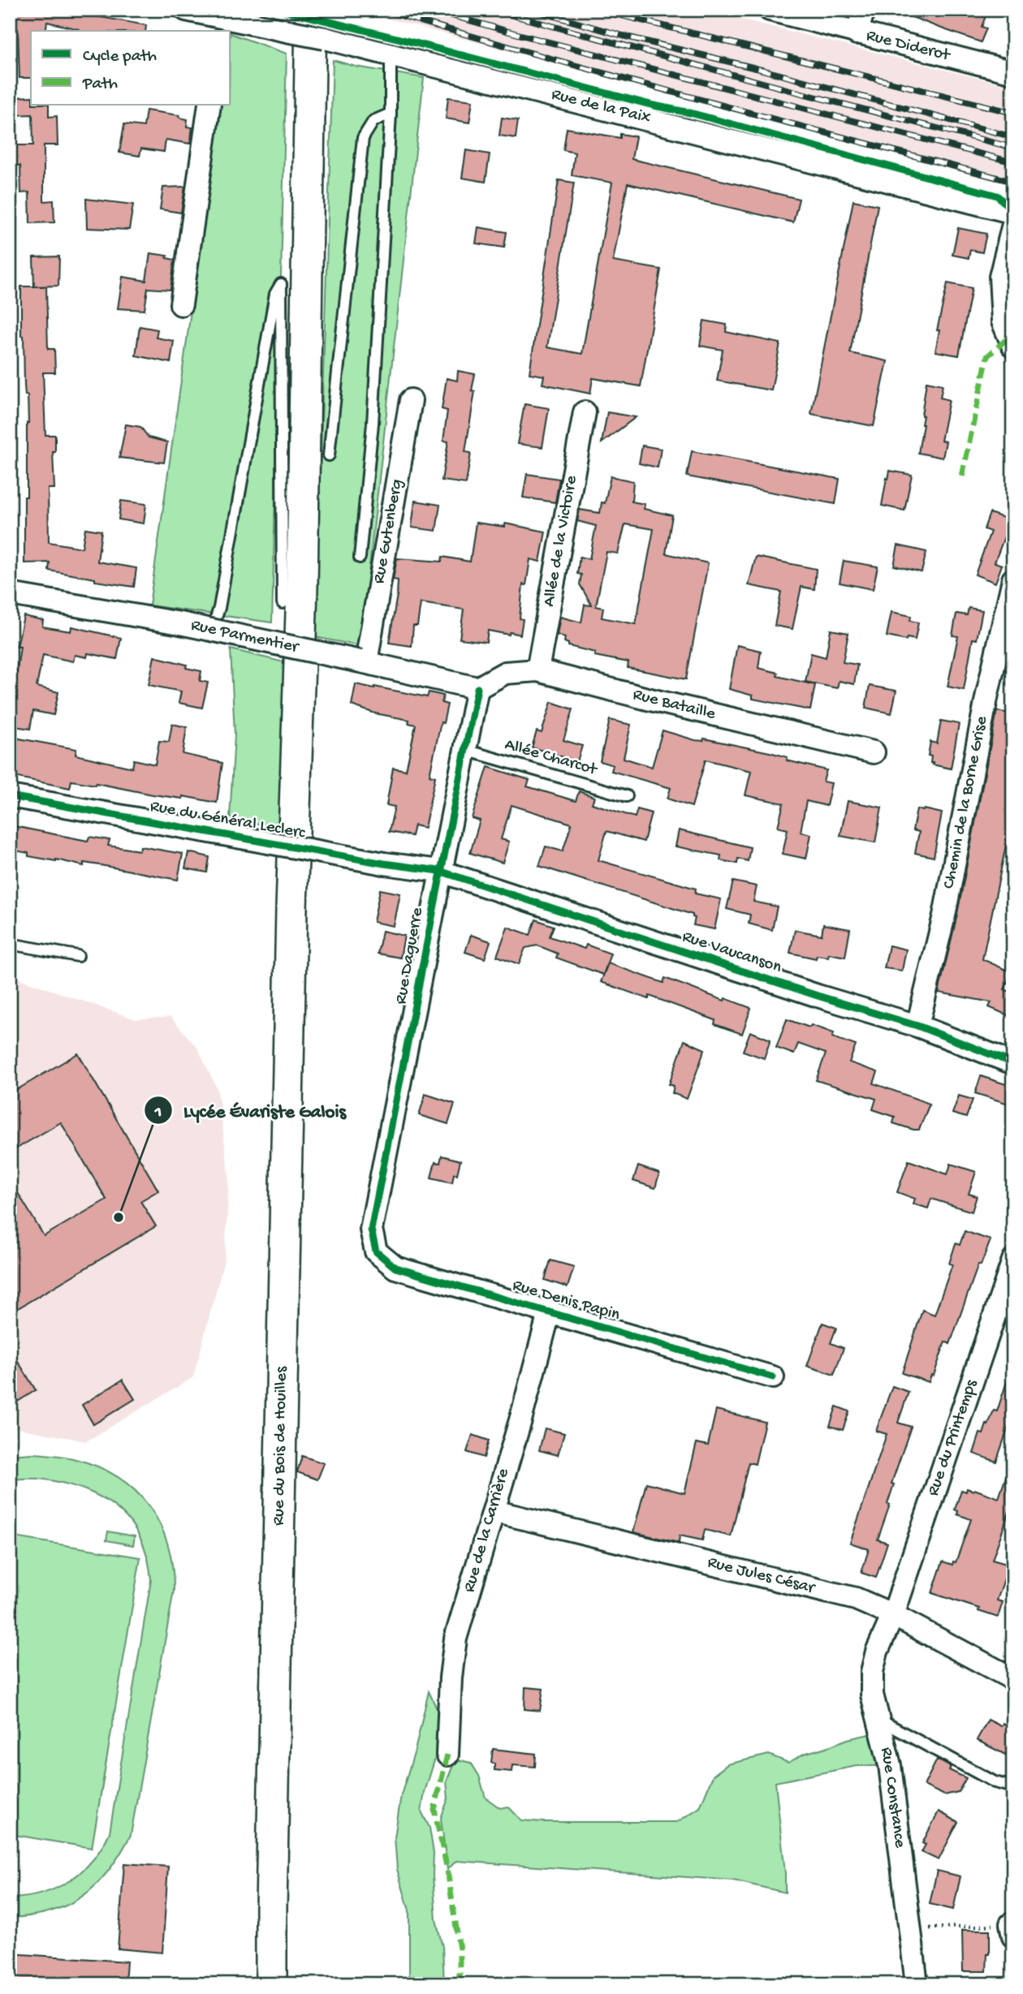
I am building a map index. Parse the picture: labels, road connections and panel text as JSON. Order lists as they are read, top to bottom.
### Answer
{
  "streets": {
    "main road": ["Rue du Bois de Houilles"],
    "street": [
      "Rue Diderot",
      "Rue de la Paix",
      "Rue Gutenberg",
      "Allée de la Victoire",
      "Rue Parmentier",
      "Rue Bataille",
      "Chemin de la Borne Grise",
      "Rue du Général Leclerc",
      "Rue Vaucanson",
      "Rue Daguerre",
      "Rue Denis Papin",
      "Rue du Printemps",
      "Rue de la Carrière",
      "Rue Jules César",
      "Rue Constance"
    ],
    "lane": ["Allée Charcot"]
  },
  "crossings": [
    ["Rue Gutenberg", "Rue Parmentier"],
    ["Allée de la Victoire", "Rue Bataille"],
    ["Rue Parmentier", "Rue Bataille"],
    ["Rue Parmentier", "Rue Daguerre"],
    ["Rue Bataille", "Rue Daguerre"],
    ["Allée Charcot", "Rue Daguerre"],
    ["Chemin de la Borne Grise", "Rue Vaucanson"],
    ["Rue du Général Leclerc", "Rue Vaucanson"],
    ["Rue du Général Leclerc", "Rue Daguerre"],
    ["Rue Vaucanson", "Rue Daguerre"],
    ["Rue Daguerre", "Rue Denis Papin"],
    ["Rue Denis Papin", "Rue de la Carrière"],
    ["Rue du Printemps", "Rue Jules César"],
    ["Rue du Printemps", "Rue Constance"],
    ["Rue de la Carrière", "Rue Jules César"],
    ["Rue Jules César", "Rue Constance"]
  ],
  "places": ["Lycée Évariste Galois"],
  "legend": ["Cycle path", "Path"]
}
